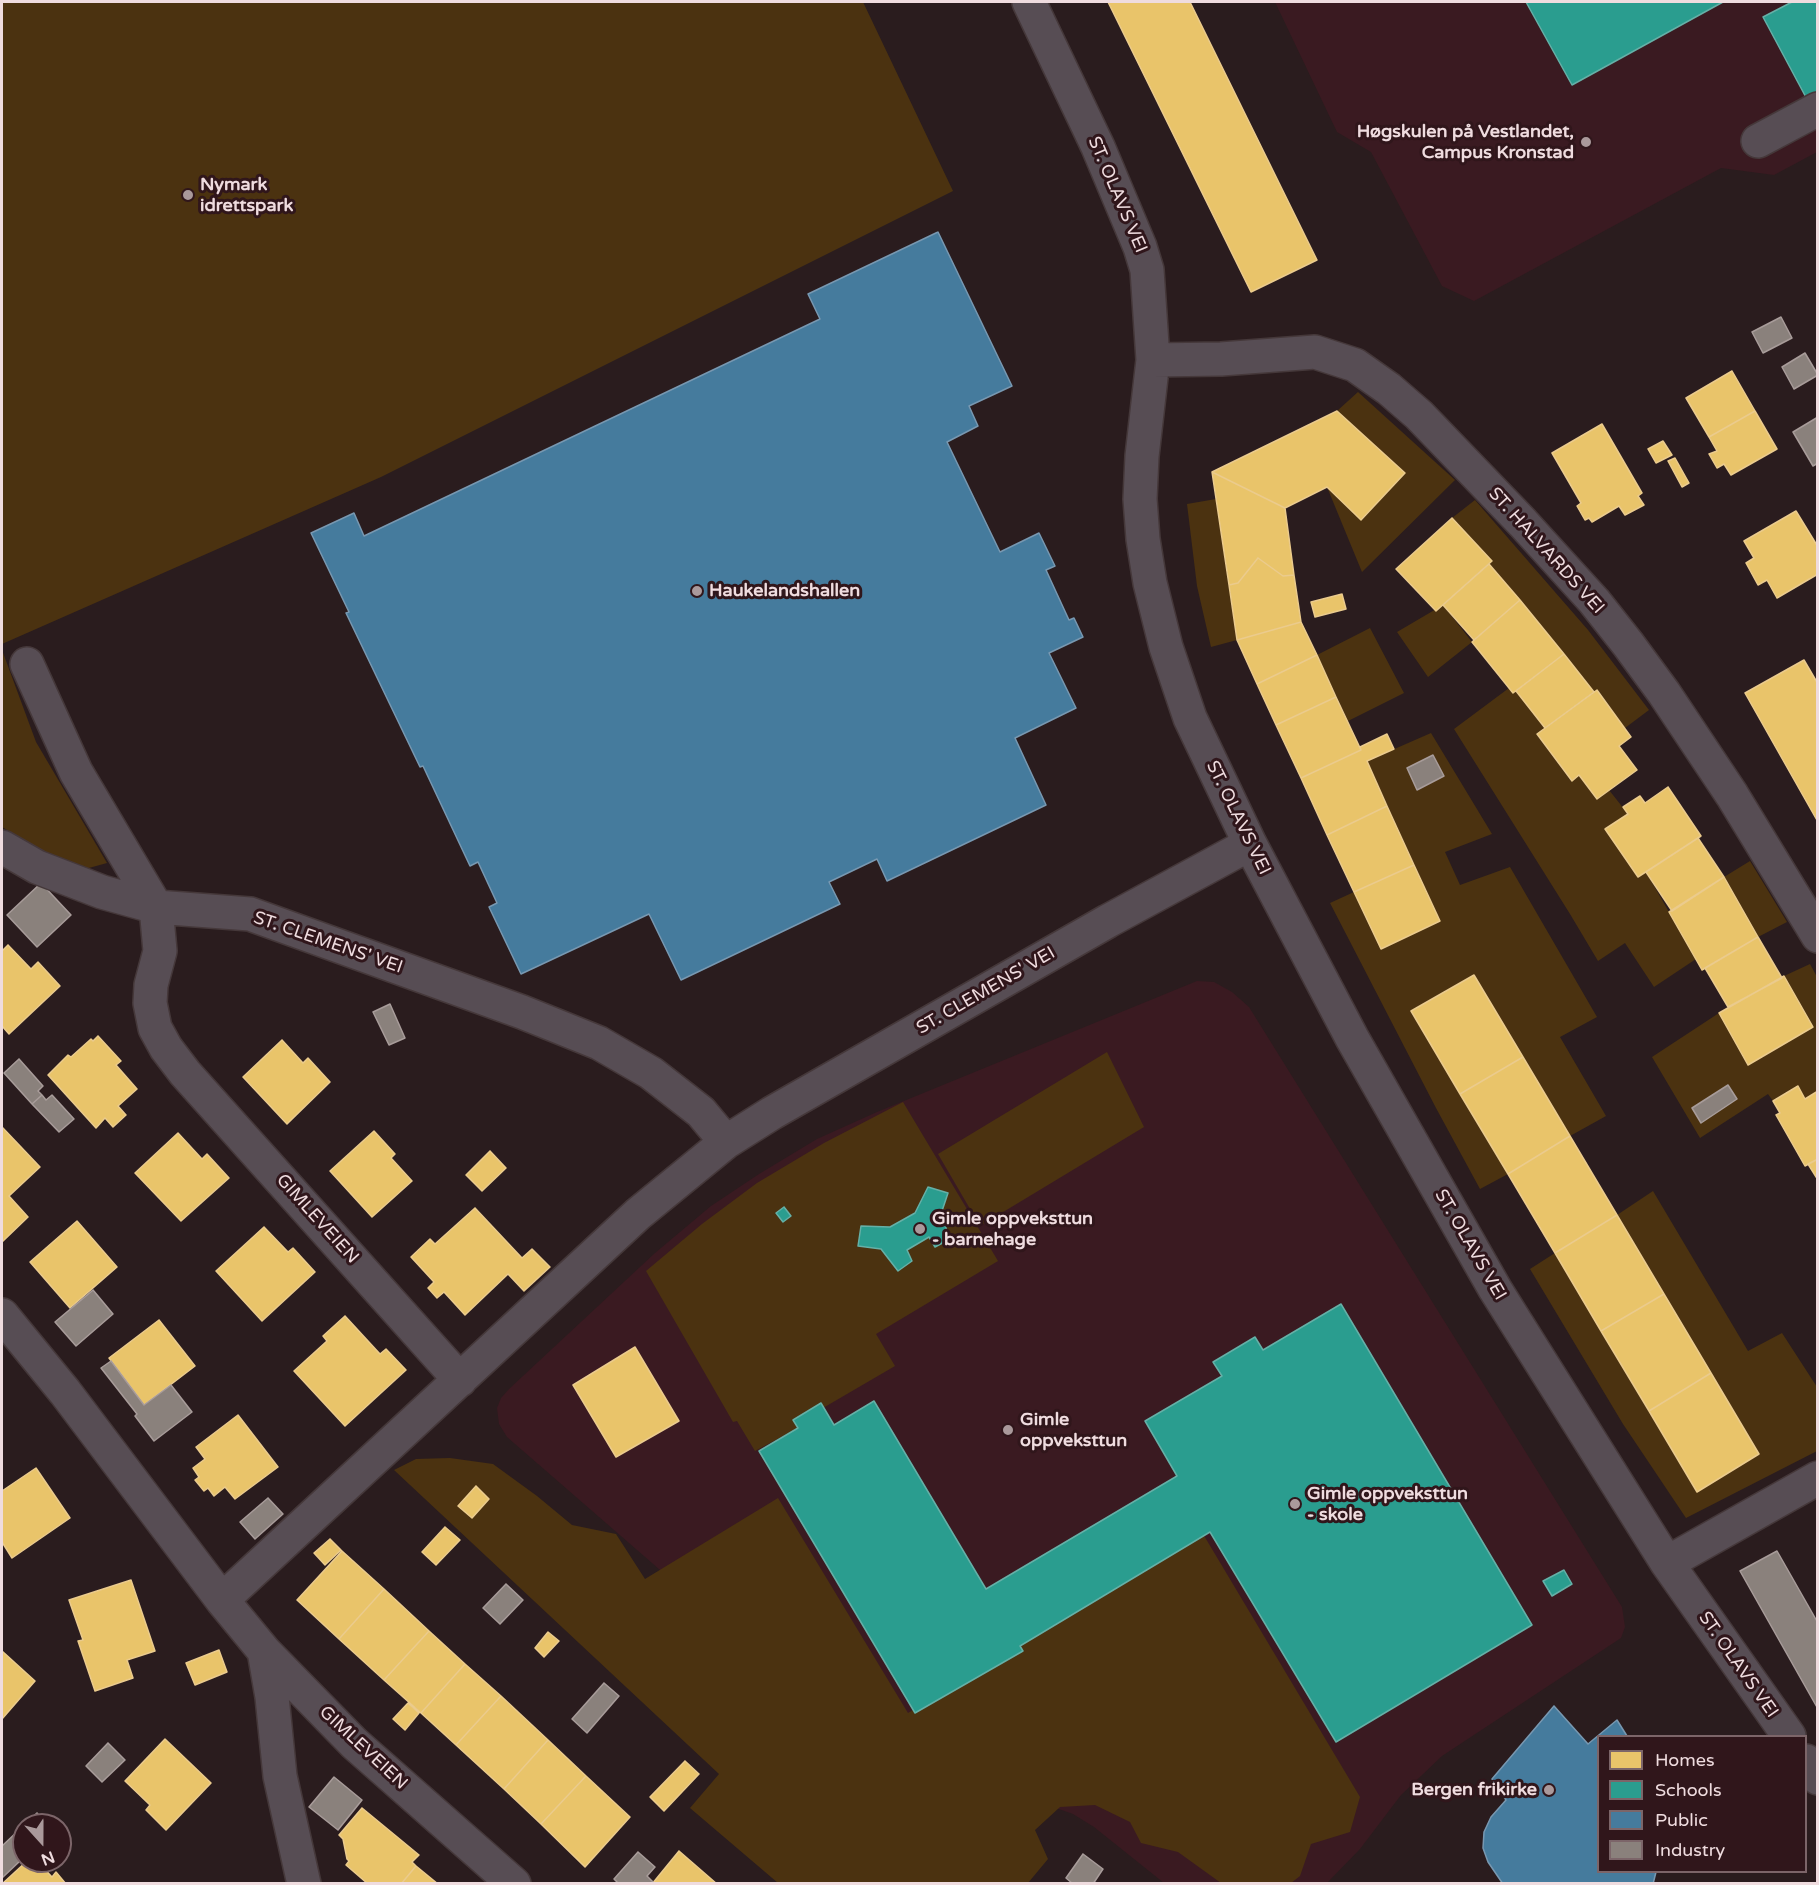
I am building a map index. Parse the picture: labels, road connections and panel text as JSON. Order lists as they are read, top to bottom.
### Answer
{
  "streets": {
    "street": [
      "ST. OLAVS VEI",
      "ST. HALVARDS VEI",
      "ST. CLEMENS' VEI",
      "GIMLEVEIEN"
    ]
  },
  "crossings": [
    ["ST. OLAVS VEI", "ST. HALVARDS VEI"],
    ["ST. OLAVS VEI", "ST. CLEMENS' VEI"],
    ["ST. CLEMENS' VEI", "GIMLEVEIEN"]
  ],
  "places": [
    "Høgskulen på Vestlandet, Campus Kronstad",
    "Nymark idrettspark",
    "Haukelandshallen",
    "Gimle oppveksttun - barnehage",
    "Gimle oppveksttun",
    "Gimle oppveksttun - skole",
    "Bergen frikirke"
  ],
  "legend": [
    "Homes",
    "Schools",
    "Public",
    "Industry"
  ],
  "north": "bottom"
}
